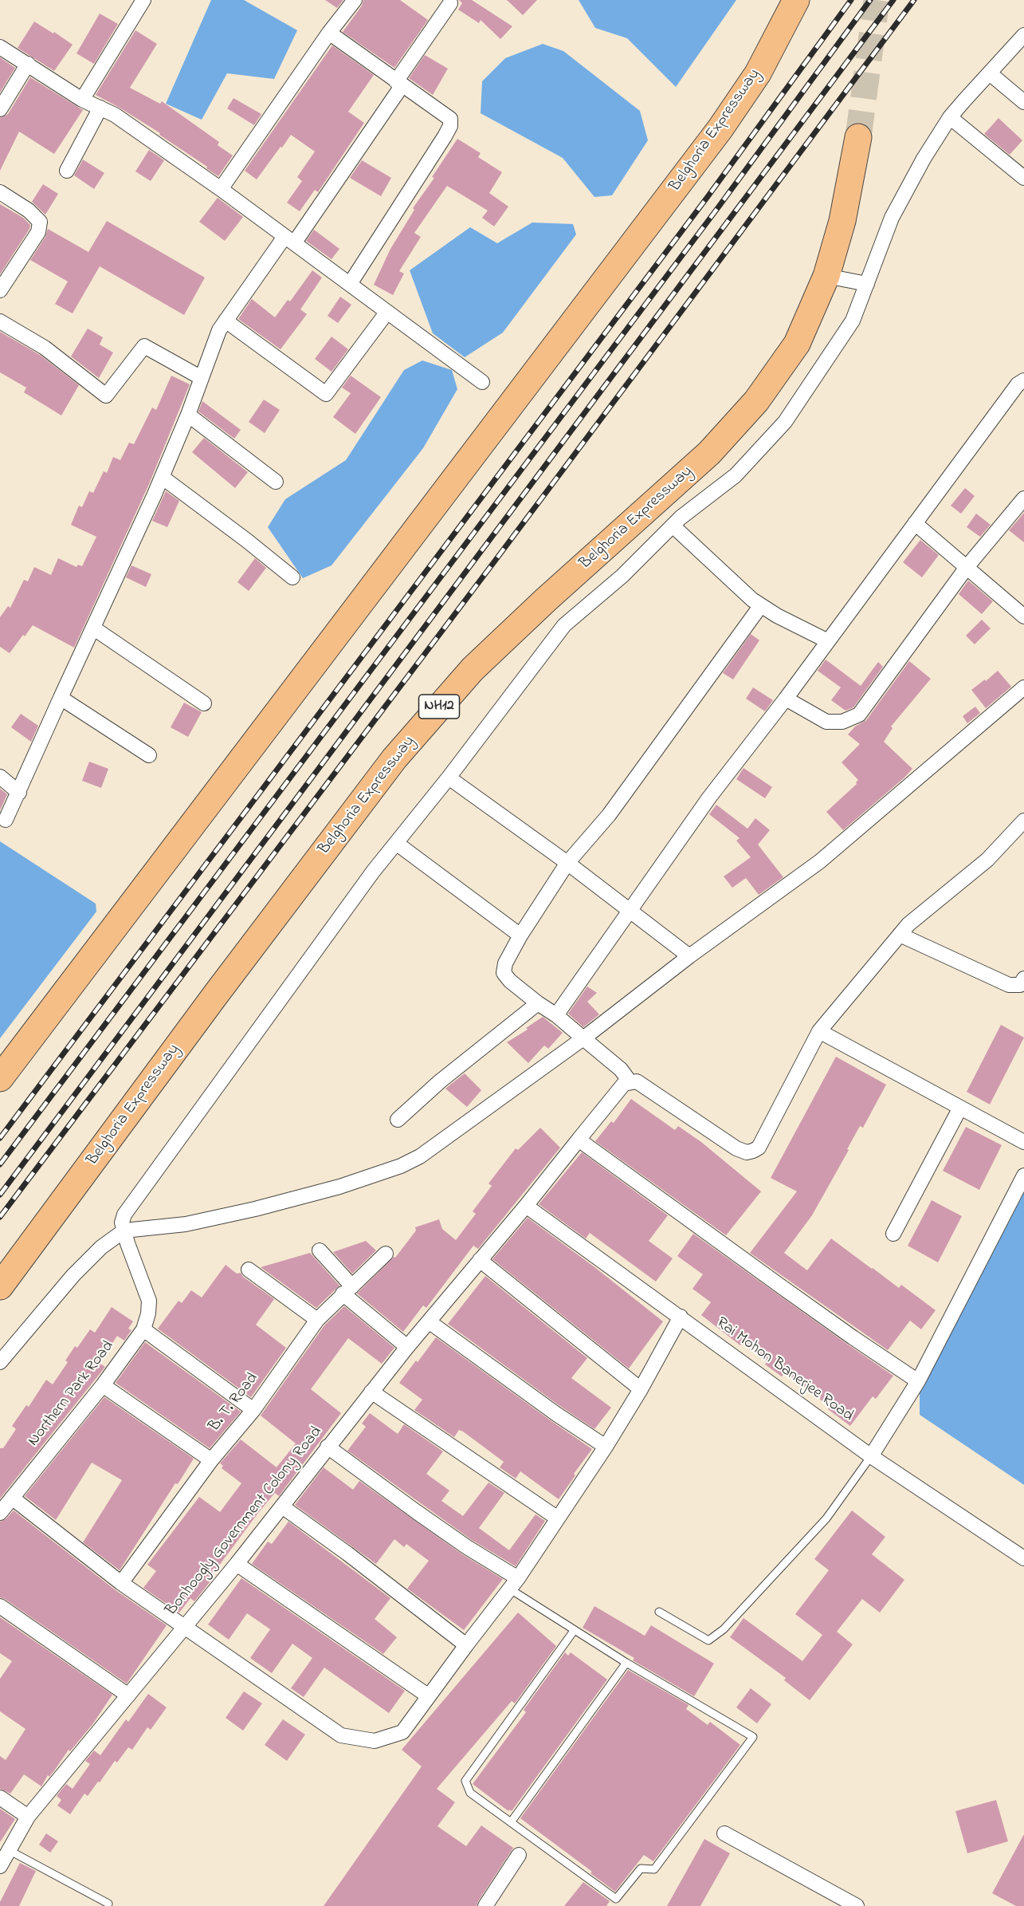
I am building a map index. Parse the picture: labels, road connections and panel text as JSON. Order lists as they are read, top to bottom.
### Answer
{
  "streets": {
    "highway": ["Belghoria Expressway", "NH12"],
    "street": [
      "Rai Mohon Banerjee Road",
      "Northern Park Road",
      "B. T. Road",
      "Bonhoogly Government Colony Road"
    ]
  },
  "crossings": [
    ["Rai Mohon Banerjee Road", "Bonhoogly Government Colony Road"]
  ]
}
